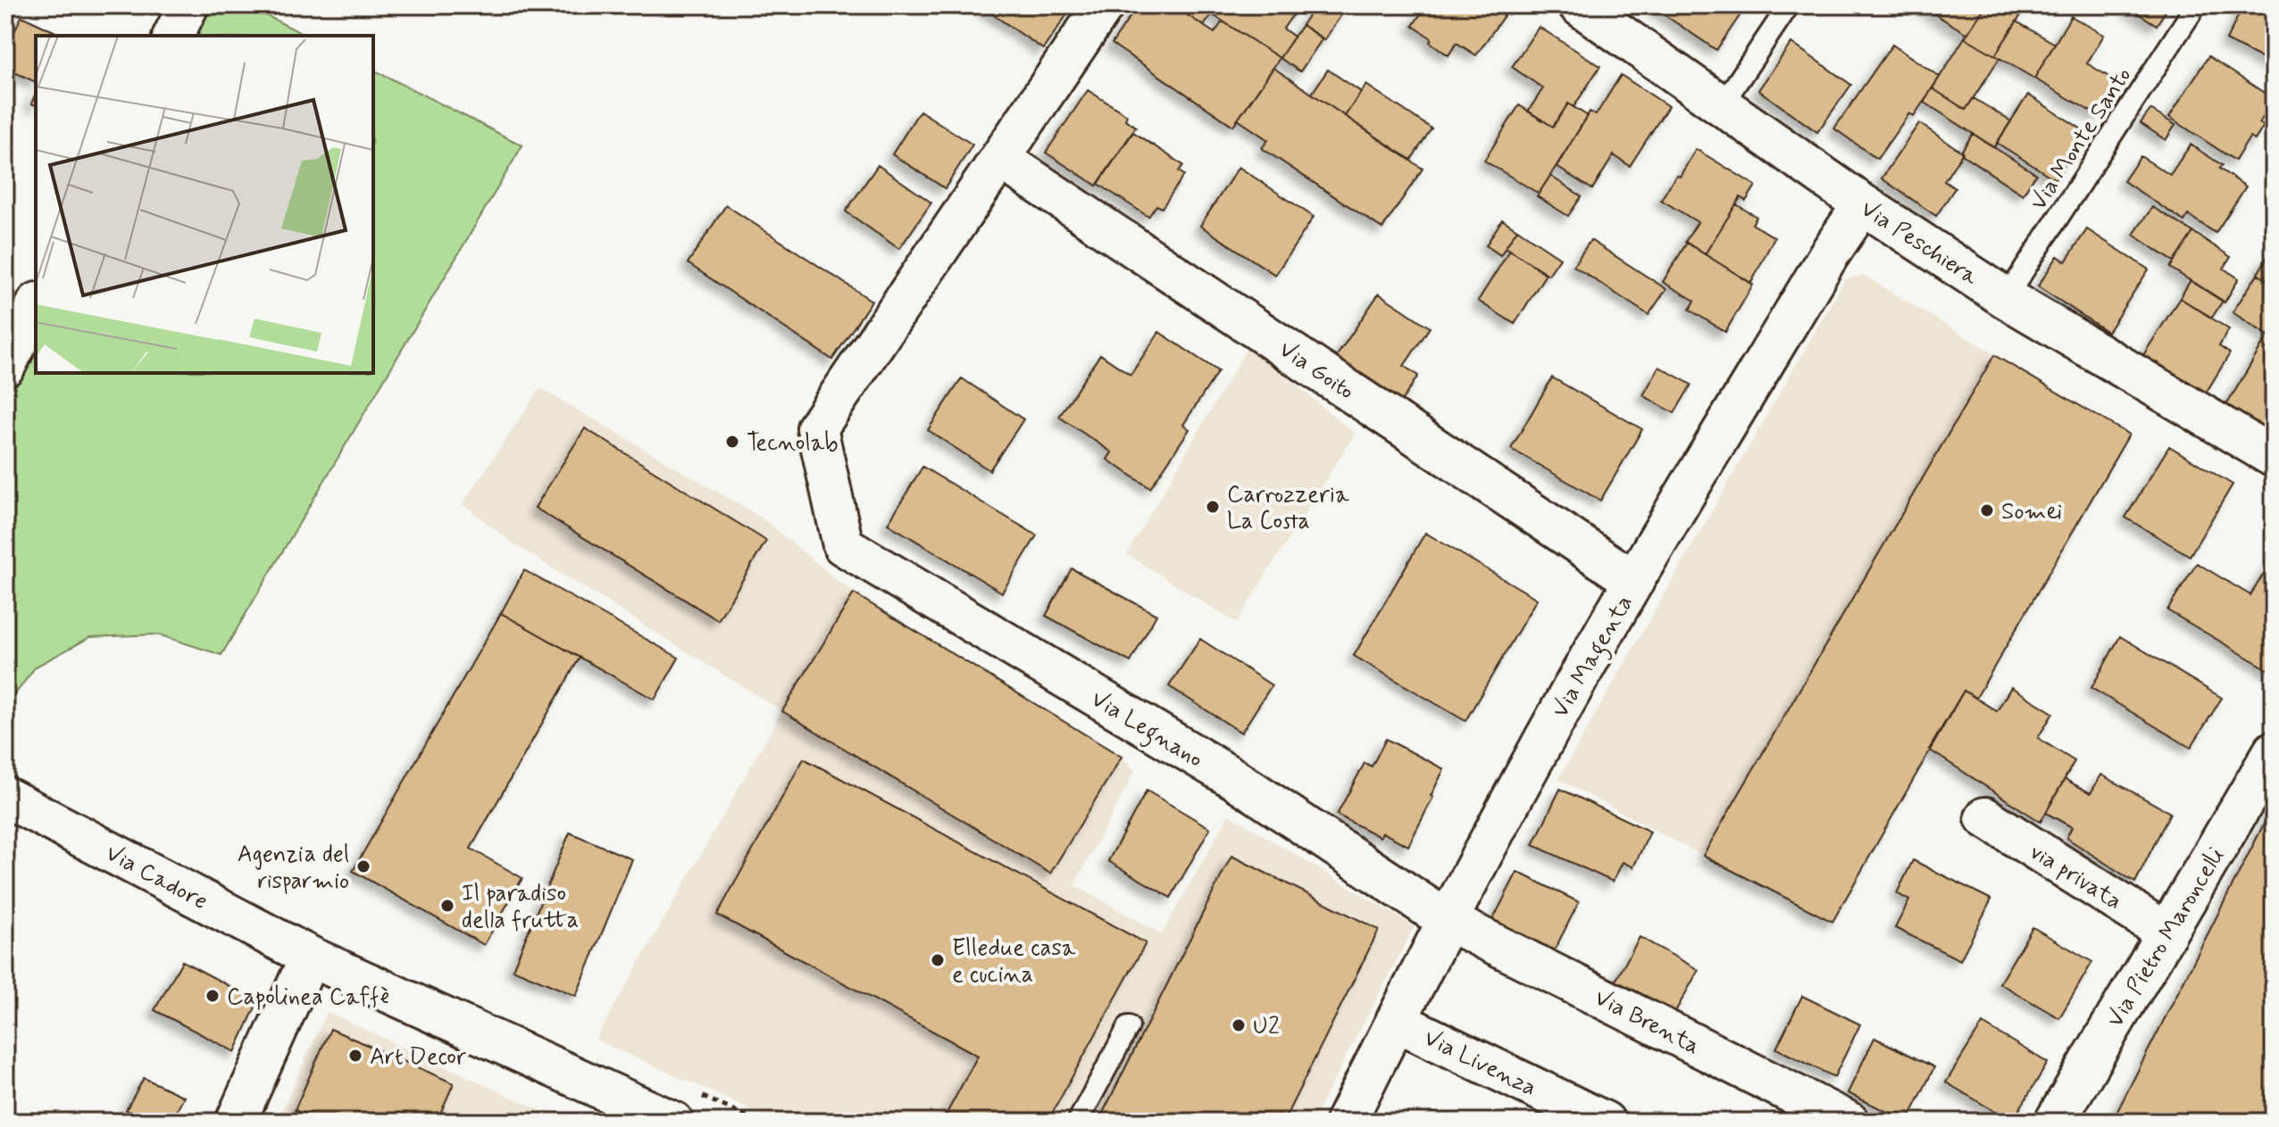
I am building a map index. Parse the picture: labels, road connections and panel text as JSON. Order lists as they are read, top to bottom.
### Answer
{
  "streets": {
    "street": [
      "Via Peschiera",
      "Via Goito",
      "Via Magenta",
      "Via Legnano",
      "via privata",
      "Via Cadore",
      "Via Pietro Maroncelli",
      "Via Brenta",
      "Via Livenza"
    ],
    "lane": ["Via Monte Santo"]
  },
  "crossings": [
    ["Via Monte Santo", "Via Peschiera"],
    ["Via Peschiera", "Via Magenta"],
    ["Via Goito", "Via Magenta"],
    ["Via Goito", "Via Legnano"],
    ["Via Magenta", "Via Legnano"],
    ["Via Magenta", "Via Brenta"],
    ["Via Magenta", "Via Livenza"],
    ["Via Legnano", "Via Brenta"],
    ["via privata", "Via Pietro Maroncelli"]
  ],
  "places": [
    "Tecnolab",
    "Carrozzeria La Costa",
    "Somei",
    "Agenzia del risparmio",
    "Il paradiso della frutta",
    "Elledue casa e cucina",
    "Capolinea Caffè",
    "U2",
    "Art Decor"
  ]
}
